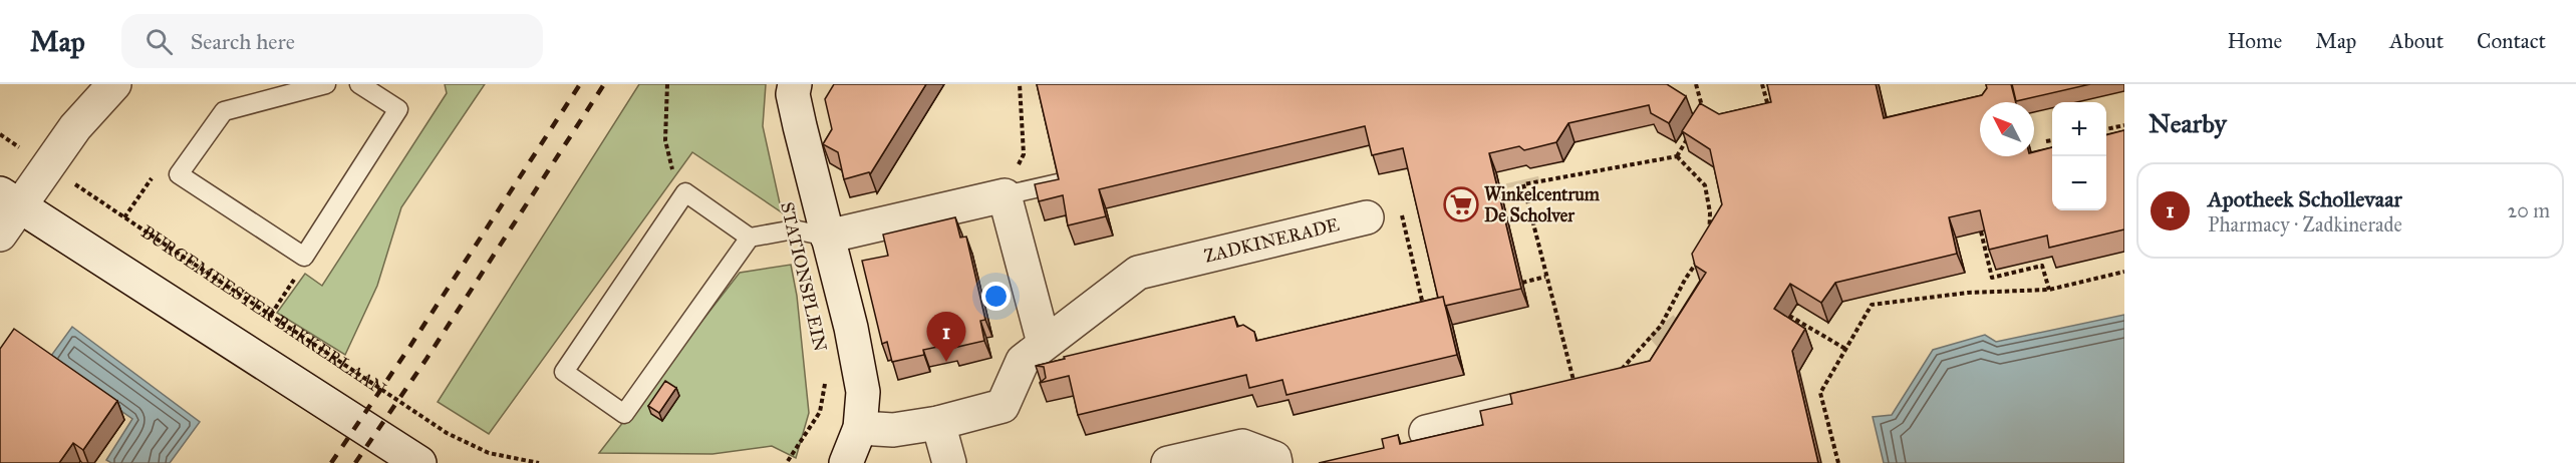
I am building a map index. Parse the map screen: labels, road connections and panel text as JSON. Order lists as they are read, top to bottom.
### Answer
{
  "streets": {
    "street": ["ZADKINERADE", "STATIONSPLEIN"],
    "path": ["BURGEMEESTER BAKKERLAAN"]
  },
  "crossings": [
    ["ZADKINERADE", "STATIONSPLEIN"]
  ],
  "places": {
    "supermarket": ["Winkelcentrum De Scholver"]
  },
  "north": "top left",
  "page": {
    "header": "Map",
    "search": "Search here",
    "nav": [
      "Home",
      "Map",
      "About",
      "Contact"
    ],
    "heading": "Nearby",
    "map_buttons": ["+", "−"],
    "list": [
      {
        "mark": "1",
        "name": "Apotheek Schollevaar",
        "note": "Pharmacy · Zadkinerade",
        "value": "20 m"
      }
    ],
    "pins": "1"
  }
}
